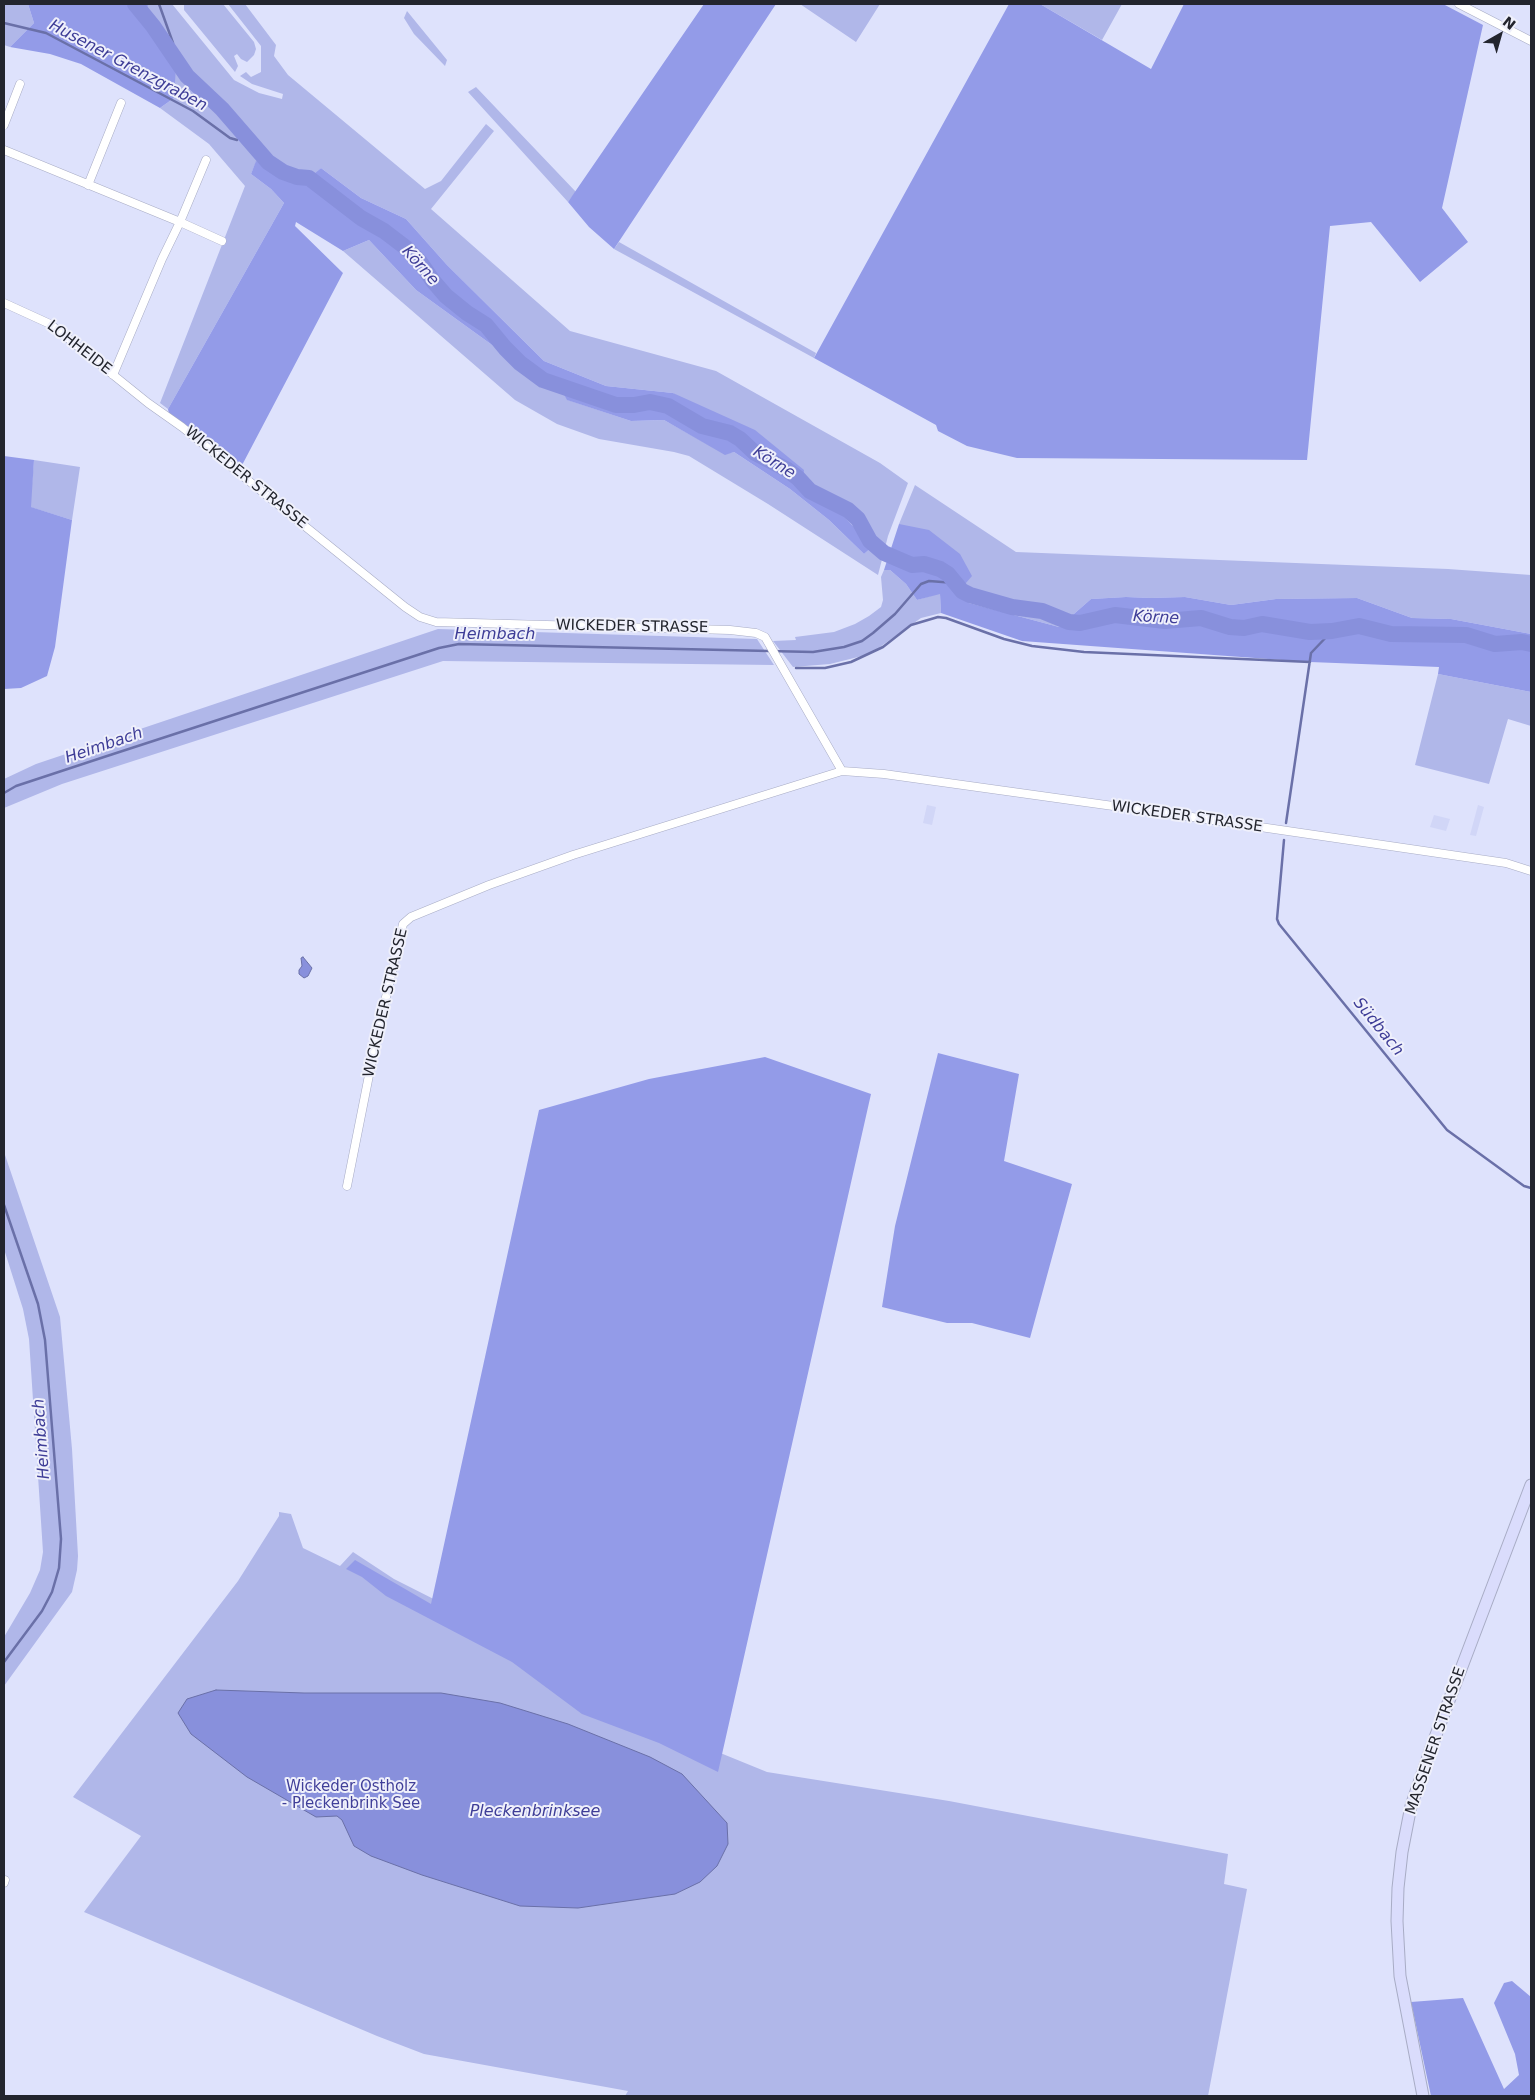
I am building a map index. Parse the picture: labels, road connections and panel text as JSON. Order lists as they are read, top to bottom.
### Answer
{
  "streets": {
    "main road": ["MASSENER STRASSE"],
    "street": ["LOHHEIDE", "WICKEDER STRASSE"]
  },
  "crossings": [
    ["LOHHEIDE", "WICKEDER STRASSE"]
  ],
  "water": [
    "Husener Grenzgraben",
    "Körne",
    "Heimbach",
    "Südbach",
    "Pleckenbrinksee"
  ],
  "parks": ["Wickeder Ostholz - Pleckenbrink See"],
  "north": "top right"
}
